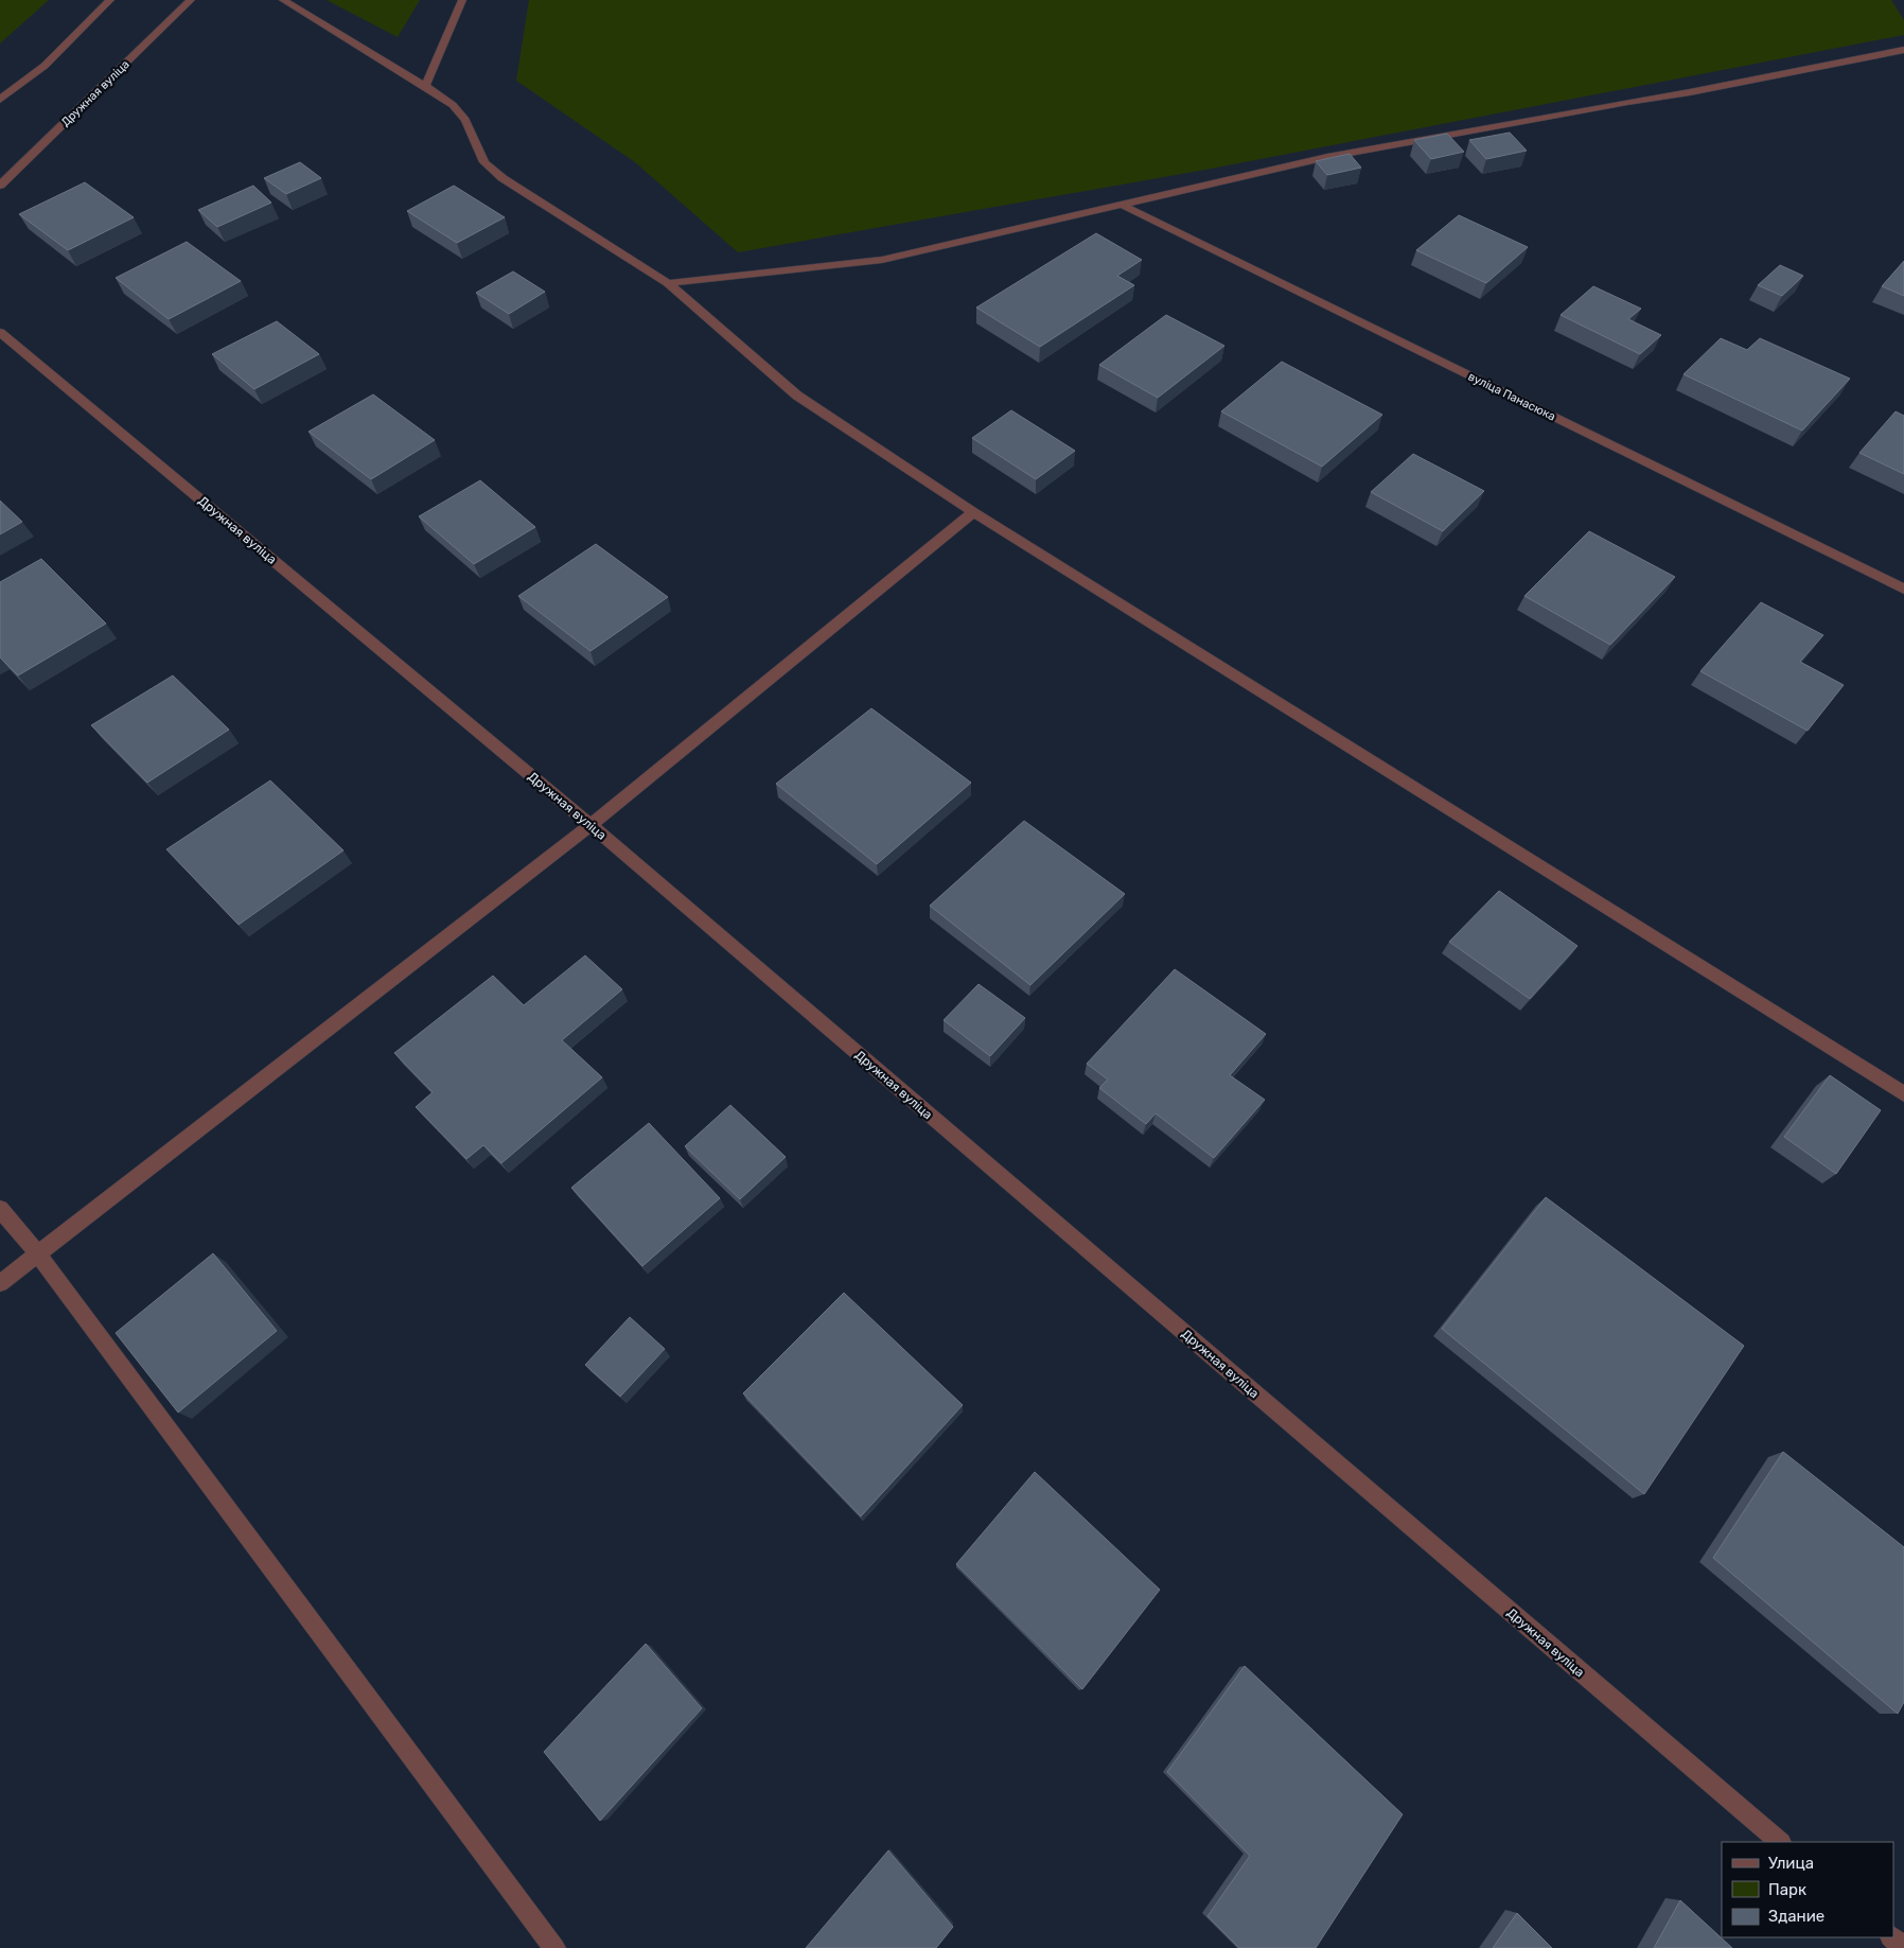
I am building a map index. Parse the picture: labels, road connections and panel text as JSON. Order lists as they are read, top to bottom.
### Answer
{
  "streets": {
    "street": ["Дружная вуліца", "вуліца Панасюка"]
  },
  "legend": ["Улица", "Парк", "Здание"]
}
